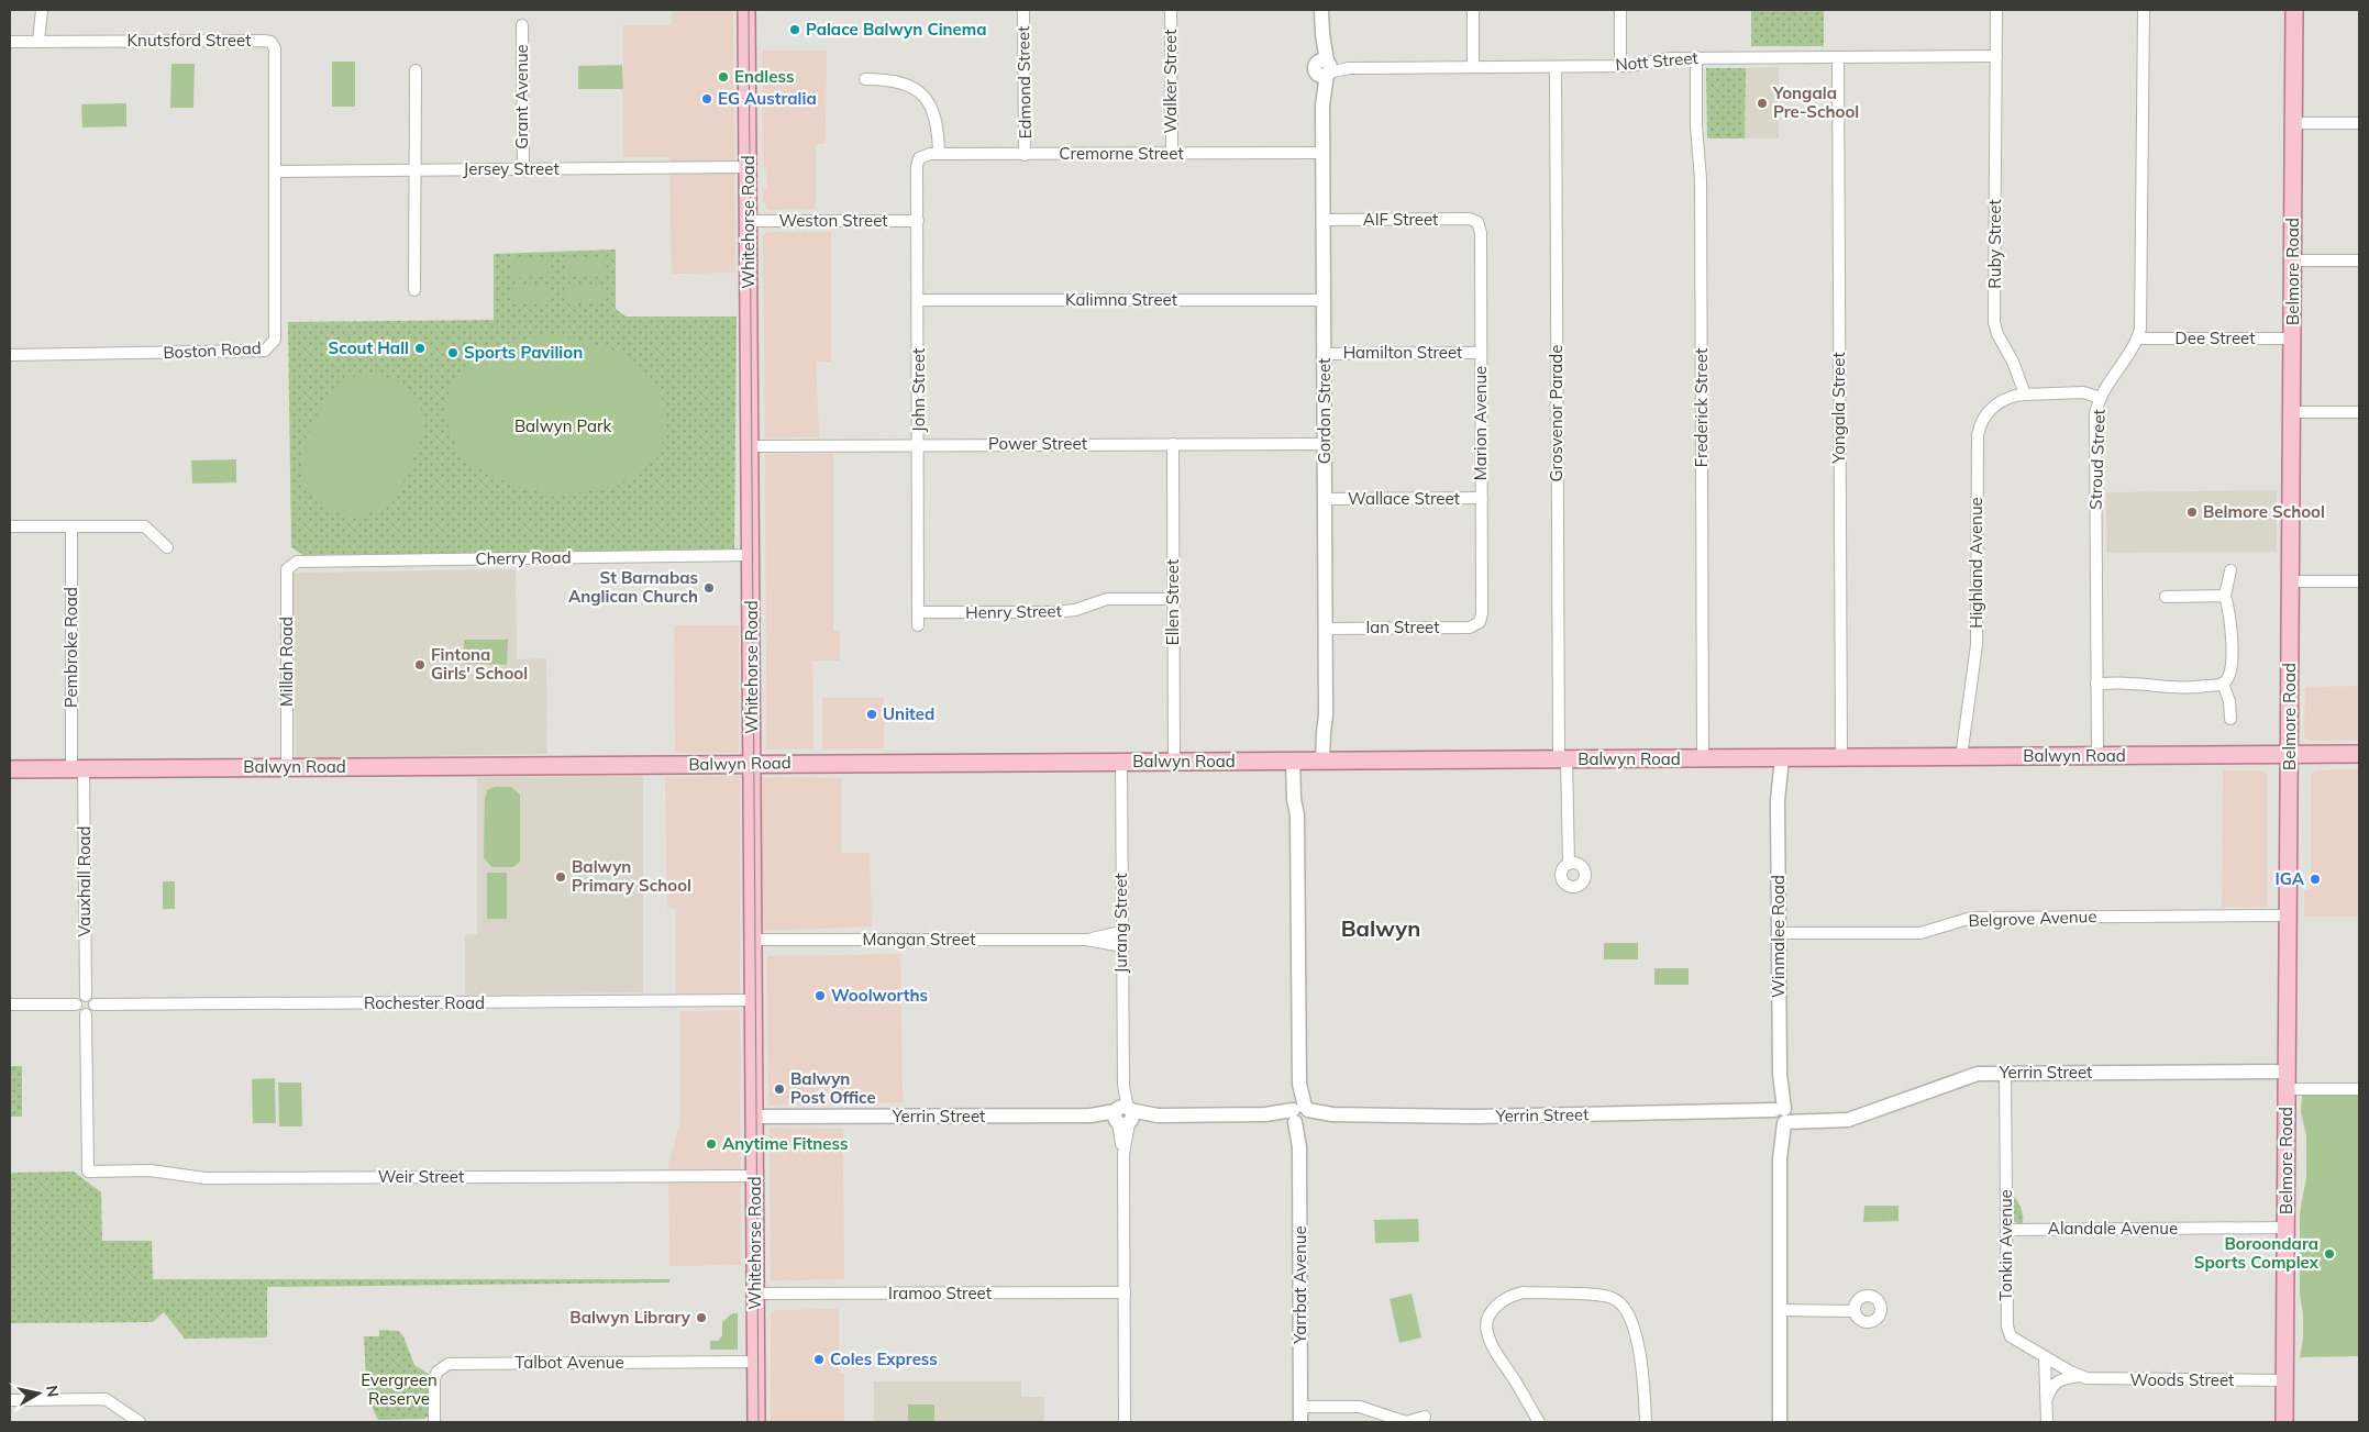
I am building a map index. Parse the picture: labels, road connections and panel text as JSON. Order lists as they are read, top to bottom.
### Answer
{
  "streets": {
    "main road": ["Whitehorse Road", "Belmore Road", "Balwyn Road"],
    "street": [
      "Knutsford Street",
      "Nott Street",
      "Walker Street",
      "Edmond Street",
      "Grant Avenue",
      "Cremorne Street",
      "Jersey Street",
      "AIF Street",
      "Weston Street",
      "Ruby Street",
      "Kalimna Street",
      "Dee Street",
      "Boston Road",
      "Hamilton Street",
      "John Street",
      "Frederick Street",
      "Yongala Street",
      "Gordon Street",
      "Grosvenor Parade",
      "Marion Avenue",
      "Power Street",
      "Stroud Street",
      "Wallace Street",
      "Cherry Road",
      "Highland Avenue",
      "Ellen Street",
      "Henry Street",
      "Ian Street",
      "Pembroke Road",
      "Millah Road",
      "Vauxhall Road",
      "Belgrove Avenue",
      "Jurang Street",
      "Winmalee Road",
      "Mangan Street",
      "Rochester Road",
      "Yerrin Street",
      "Weir Street",
      "Alandale Avenue",
      "Tonkin Avenue",
      "Yarrbat Avenue",
      "Iramoo Street",
      "Talbot Avenue",
      "Woods Street"
    ]
  },
  "crossings": [
    ["Knutsford Street", "Jersey Street"],
    ["Knutsford Street", "Boston Road"],
    ["Nott Street", "Ruby Street"],
    ["Nott Street", "Frederick Street"],
    ["Nott Street", "Yongala Street"],
    ["Nott Street", "Gordon Street"],
    ["Nott Street", "Grosvenor Parade"],
    ["Walker Street", "Cremorne Street"],
    ["Edmond Street", "Cremorne Street"],
    ["Grant Avenue", "Jersey Street"],
    ["Cremorne Street", "John Street"],
    ["Cremorne Street", "Gordon Street"],
    ["Jersey Street", "Whitehorse Road"],
    ["Jersey Street", "Boston Road"],
    ["AIF Street", "Gordon Street"],
    ["AIF Street", "Marion Avenue"],
    ["Weston Street", "Whitehorse Road"],
    ["Weston Street", "John Street"],
    ["Whitehorse Road", "Power Street"],
    ["Whitehorse Road", "Cherry Road"],
    ["Whitehorse Road", "Balwyn Road"],
    ["Whitehorse Road", "Mangan Street"],
    ["Whitehorse Road", "Rochester Road"],
    ["Whitehorse Road", "Yerrin Street"],
    ["Whitehorse Road", "Weir Street"],
    ["Whitehorse Road", "Iramoo Street"],
    ["Whitehorse Road", "Talbot Avenue"],
    ["Ruby Street", "Highland Avenue"],
    ["Belmore Road", "Dee Street"],
    ["Belmore Road", "Balwyn Road"],
    ["Belmore Road", "Belgrove Avenue"],
    ["Belmore Road", "Yerrin Street"],
    ["Belmore Road", "Alandale Avenue"],
    ["Belmore Road", "Woods Street"],
    ["Kalimna Street", "John Street"],
    ["Kalimna Street", "Gordon Street"],
    ["Dee Street", "Stroud Street"],
    ["Hamilton Street", "Gordon Street"],
    ["Hamilton Street", "Marion Avenue"],
    ["John Street", "Power Street"],
    ["John Street", "Henry Street"],
    ["Frederick Street", "Balwyn Road"],
    ["Yongala Street", "Balwyn Road"],
    ["Gordon Street", "Power Street"],
    ["Gordon Street", "Wallace Street"],
    ["Gordon Street", "Ian Street"],
    ["Gordon Street", "Balwyn Road"],
    ["Grosvenor Parade", "Balwyn Road"],
    ["Marion Avenue", "Wallace Street"],
    ["Marion Avenue", "Ian Street"],
    ["Power Street", "Ellen Street"],
    ["Stroud Street", "Balwyn Road"],
    ["Cherry Road", "Millah Road"],
    ["Highland Avenue", "Balwyn Road"],
    ["Ellen Street", "Henry Street"],
    ["Ellen Street", "Balwyn Road"],
    ["Pembroke Road", "Balwyn Road"],
    ["Pembroke Road", "Vauxhall Road"],
    ["Millah Road", "Balwyn Road"],
    ["Balwyn Road", "Vauxhall Road"],
    ["Balwyn Road", "Jurang Street"],
    ["Balwyn Road", "Winmalee Road"],
    ["Balwyn Road", "Yarrbat Avenue"],
    ["Vauxhall Road", "Rochester Road"],
    ["Vauxhall Road", "Weir Street"],
    ["Belgrove Avenue", "Winmalee Road"],
    ["Jurang Street", "Mangan Street"],
    ["Jurang Street", "Yerrin Street"],
    ["Jurang Street", "Iramoo Street"],
    ["Winmalee Road", "Yerrin Street"],
    ["Rochester Road", "Weir Street"],
    ["Yerrin Street", "Tonkin Avenue"],
    ["Yerrin Street", "Yarrbat Avenue"],
    ["Alandale Avenue", "Tonkin Avenue"],
    ["Tonkin Avenue", "Woods Street"]
  ],
  "districts": ["Balwyn"],
  "parks": ["Balwyn Park", "Evergreen Reserve"],
  "places": [
    "Palace Balwyn Cinema",
    "Endless",
    "EG Australia",
    "Yongala Pre-School",
    "Scout Hall",
    "Sports Pavilion",
    "Belmore School",
    "St Barnabas Anglican Church",
    "Fintona Girls' School",
    "United",
    "Balwyn Primary School",
    "IGA",
    "Woolworths",
    "Balwyn Post Office",
    "Anytime Fitness",
    "Boroondara Sports Complex",
    "Balwyn Library",
    "Coles Express"
  ],
  "north": "right"
}
